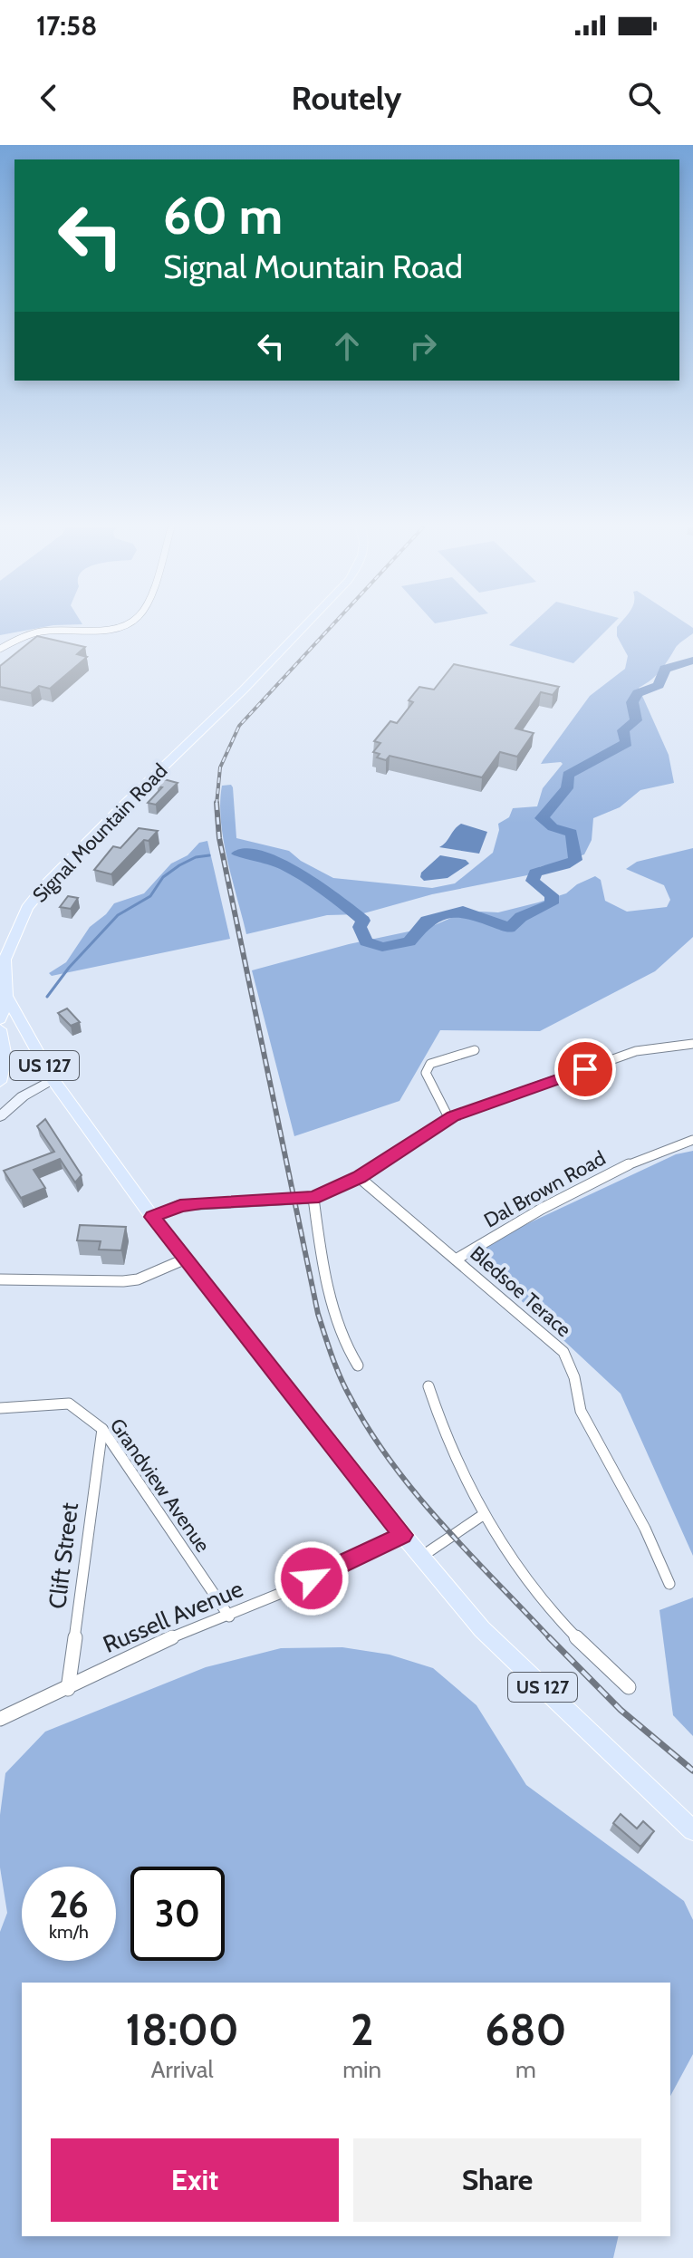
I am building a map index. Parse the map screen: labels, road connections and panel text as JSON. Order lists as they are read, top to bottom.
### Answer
{
  "streets": {
    "main road": ["Signal Mountain Road", "US 127"],
    "street": [
      "Dal Brown Road",
      "Bledsoe Terace",
      "Grandview Avenue",
      "Clift Street",
      "Russell Avenue"
    ]
  },
  "crossings": [
    ["Signal Mountain Road", "Russell Avenue"],
    ["Dal Brown Road", "Bledsoe Terace"],
    ["Grandview Avenue", "Clift Street"],
    ["Grandview Avenue", "Russell Avenue"],
    ["Clift Street", "Russell Avenue"]
  ],
  "page": {
    "status": "17:58",
    "header": "Routely",
    "turn": ["60 m", "Signal Mountain Road"],
    "speed": "26 km/h",
    "limit": "30",
    "eta": [
      "18:00",
      "Arrival",
      "2",
      "min",
      "680",
      "m"
    ],
    "buttons": ["Exit", "Share"]
  }
}
